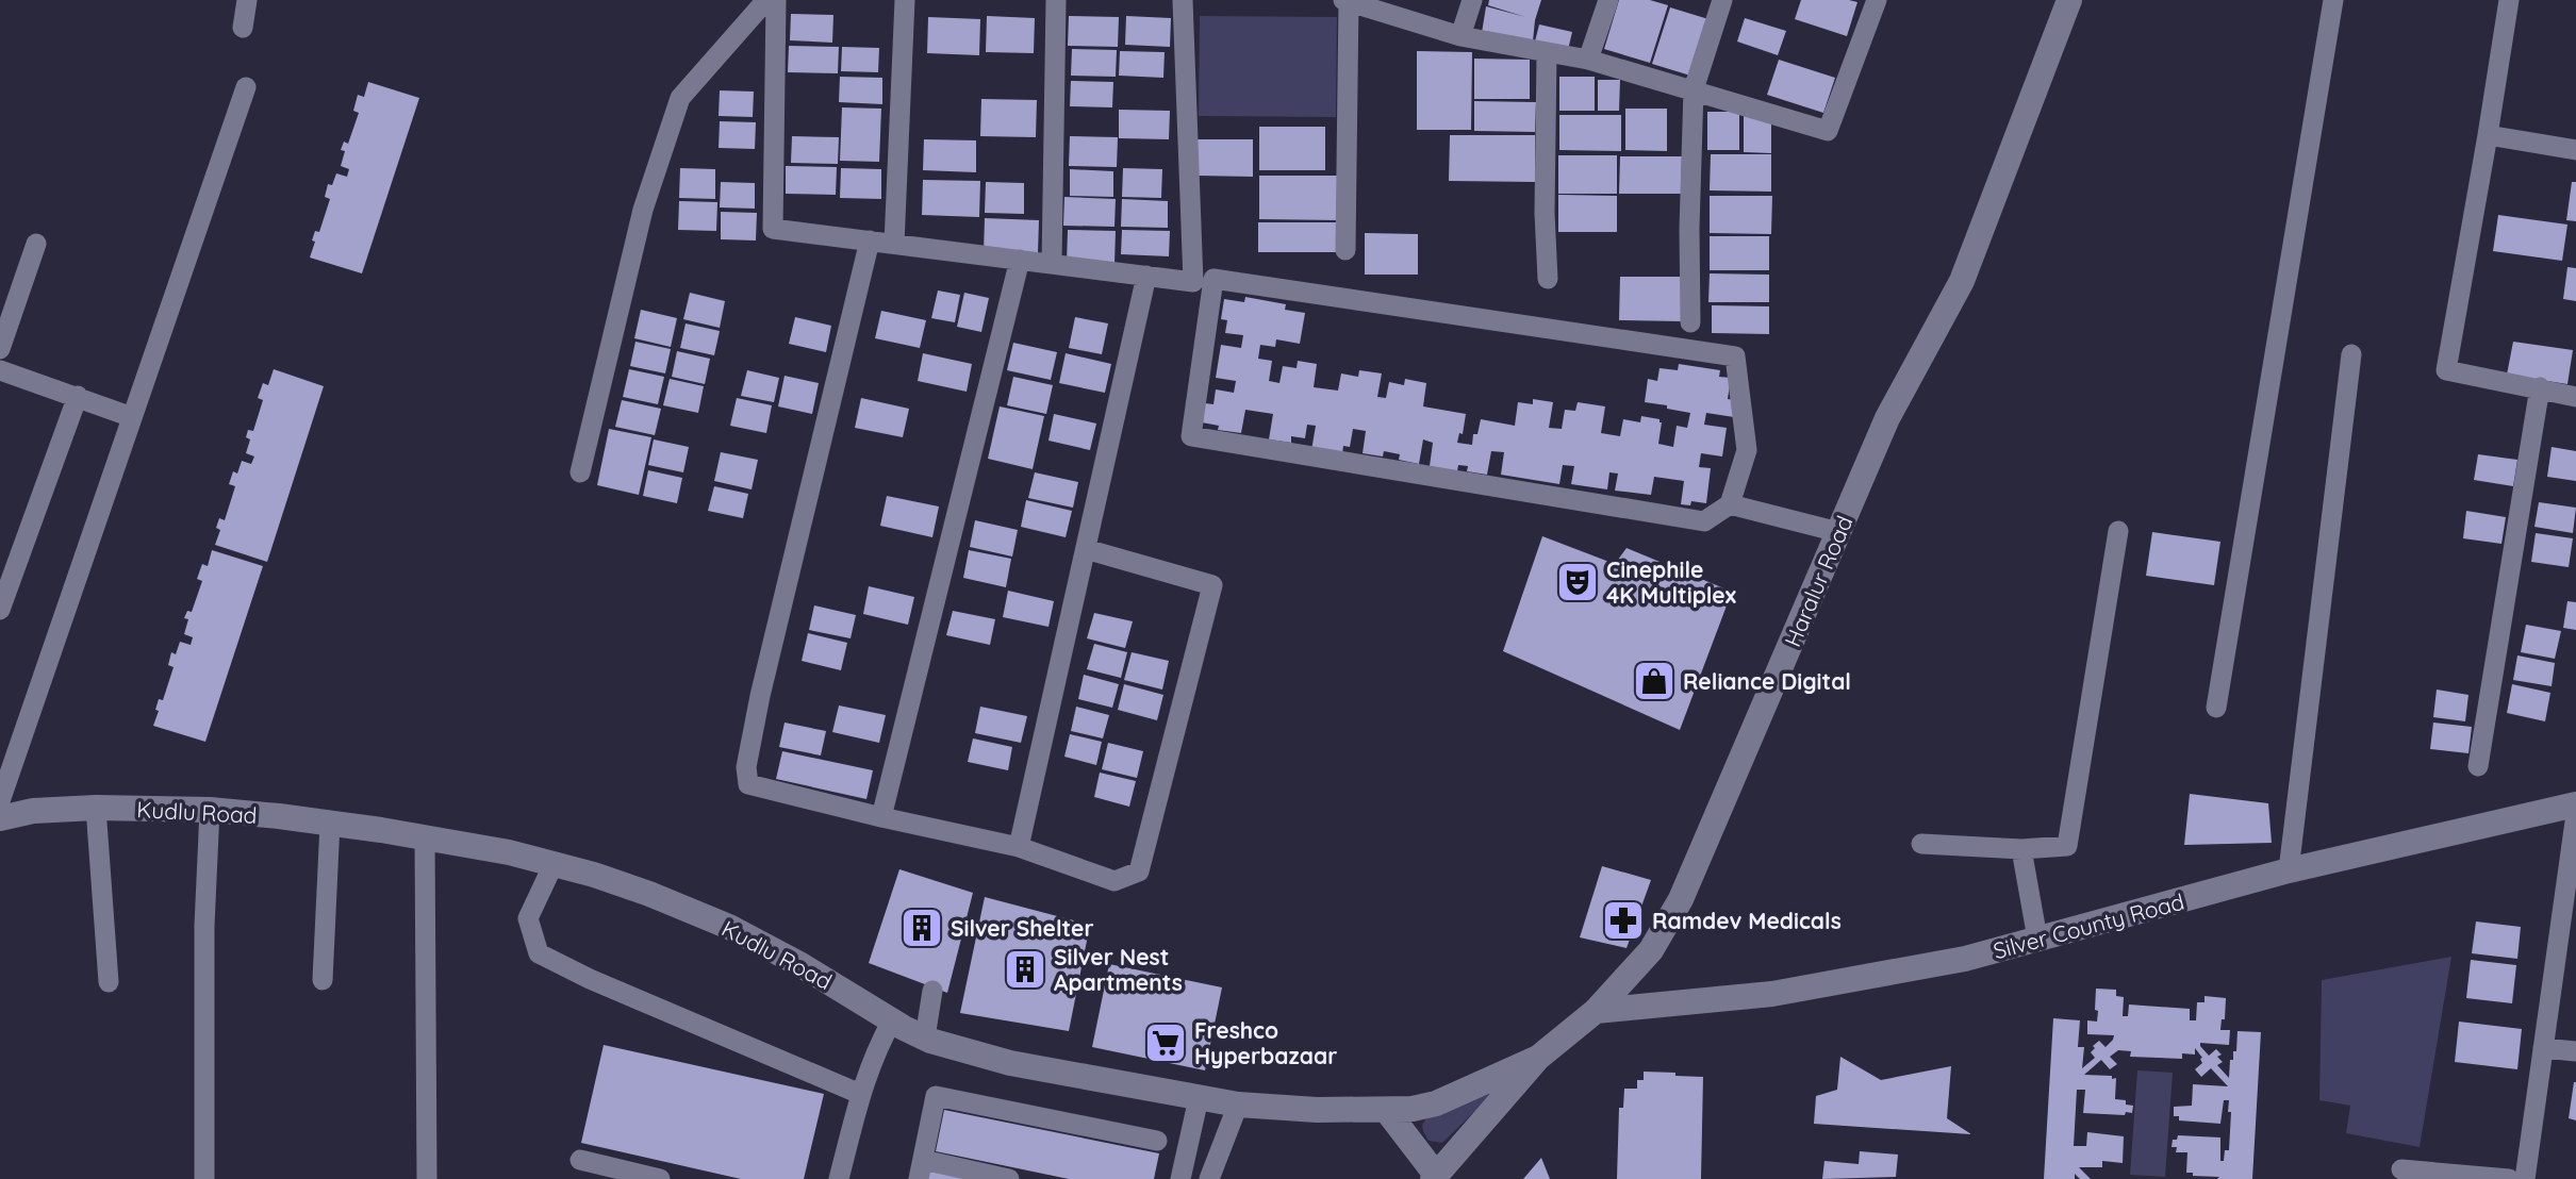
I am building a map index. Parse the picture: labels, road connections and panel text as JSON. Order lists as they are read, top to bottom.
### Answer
{
  "streets": {
    "street": ["Haralur Road", "Kudlu Road", "Silver County Road"]
  },
  "crossings": [
    ["Haralur Road", "Kudlu Road"],
    ["Haralur Road", "Silver County Road"]
  ],
  "places": {
    "theatre": ["Cinephile 4K Multiplex"],
    "shop": ["Reliance Digital"],
    "pharmacy": ["Ramdev Medicals"],
    "building": ["Silver Shelter", "Silver Nest Apartments"],
    "supermarket": ["Freshco Hyperbazaar"]
  }
}
